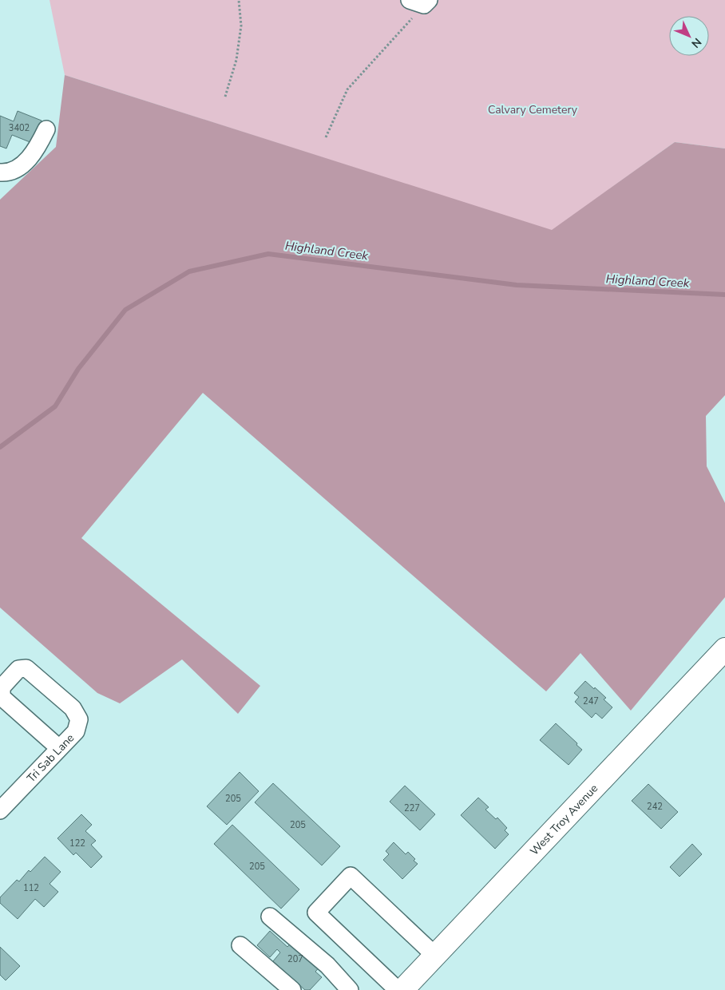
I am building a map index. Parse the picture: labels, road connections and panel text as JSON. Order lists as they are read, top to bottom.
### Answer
{
  "streets": {
    "main road": ["West Troy Avenue"],
    "street": ["Tri Sab Lane"]
  },
  "water": ["Highland Creek"],
  "parks": ["Calvary Cemetery"],
  "house_numbers": [
    "3402",
    "247",
    "205",
    "242",
    "227",
    "205",
    "122",
    "205",
    "112",
    "207"
  ],
  "north": "bottom right"
}
